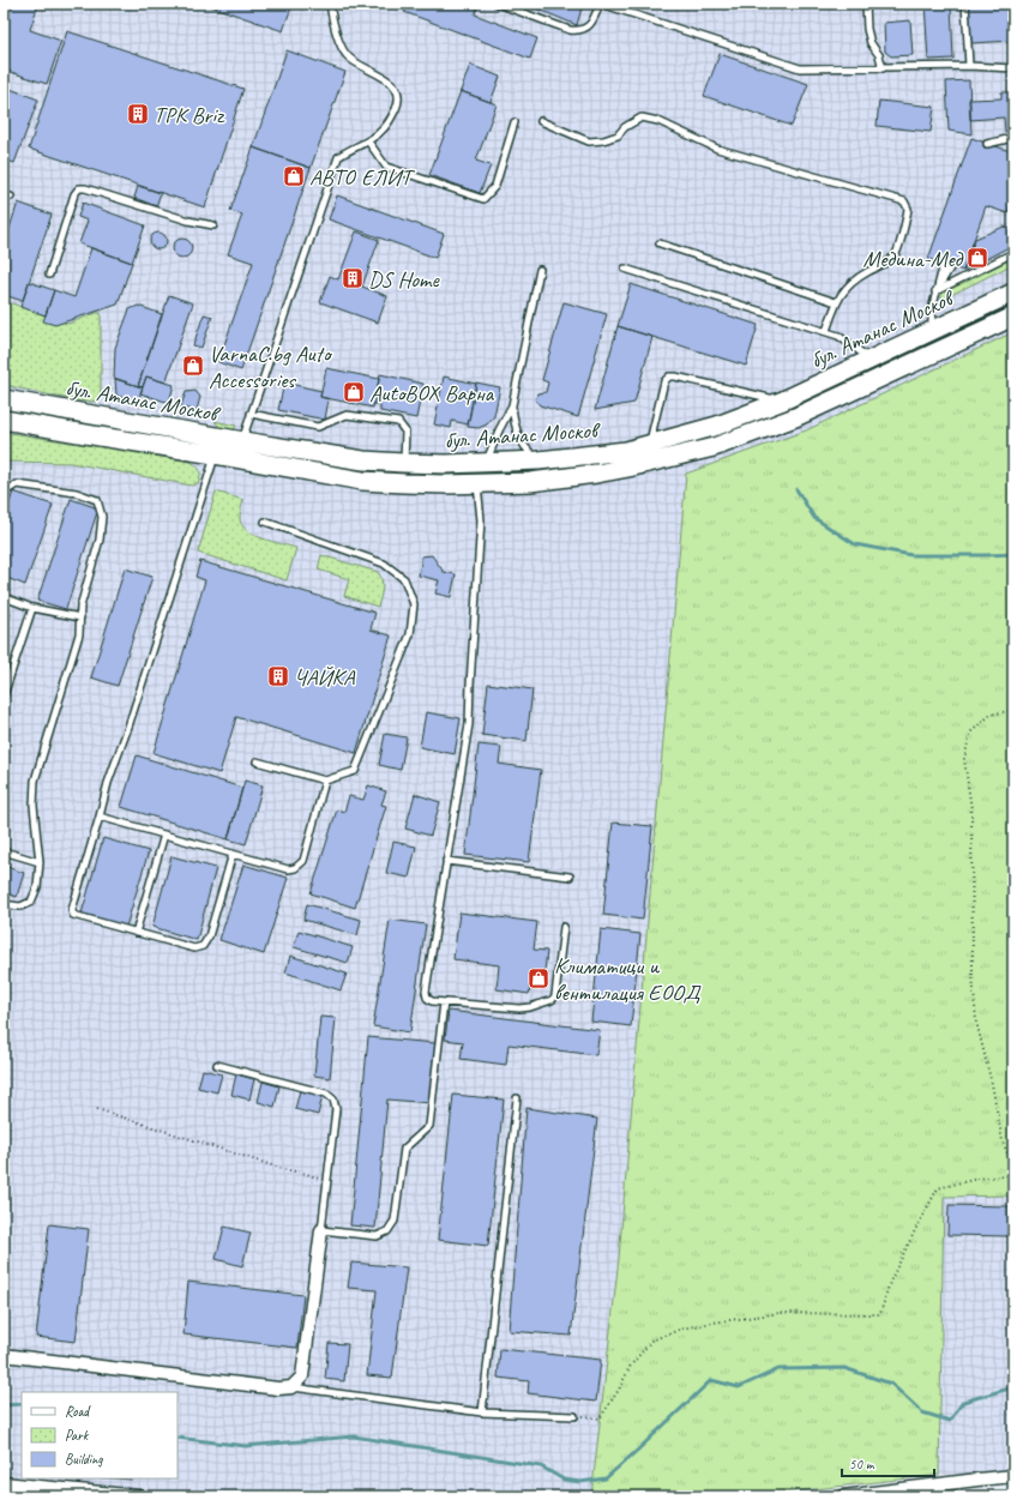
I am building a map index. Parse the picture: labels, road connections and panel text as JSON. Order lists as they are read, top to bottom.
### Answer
{
  "streets": {
    "main road": ["бул. Атанас Москов"]
  },
  "places": {
    "building": ["TPK Briz", "DS Home", "ЧАЙКА"],
    "shop": [
      "АВТО ЕЛИТ",
      "Медина-Мед",
      "VarnaC.bg Auto Accessories",
      "AutoBOX Варна",
      "Климатици и вентилация ЕООД"
    ]
  },
  "legend": ["Road", "Park", "Building"],
  "scale_bar": "50 m"
}
